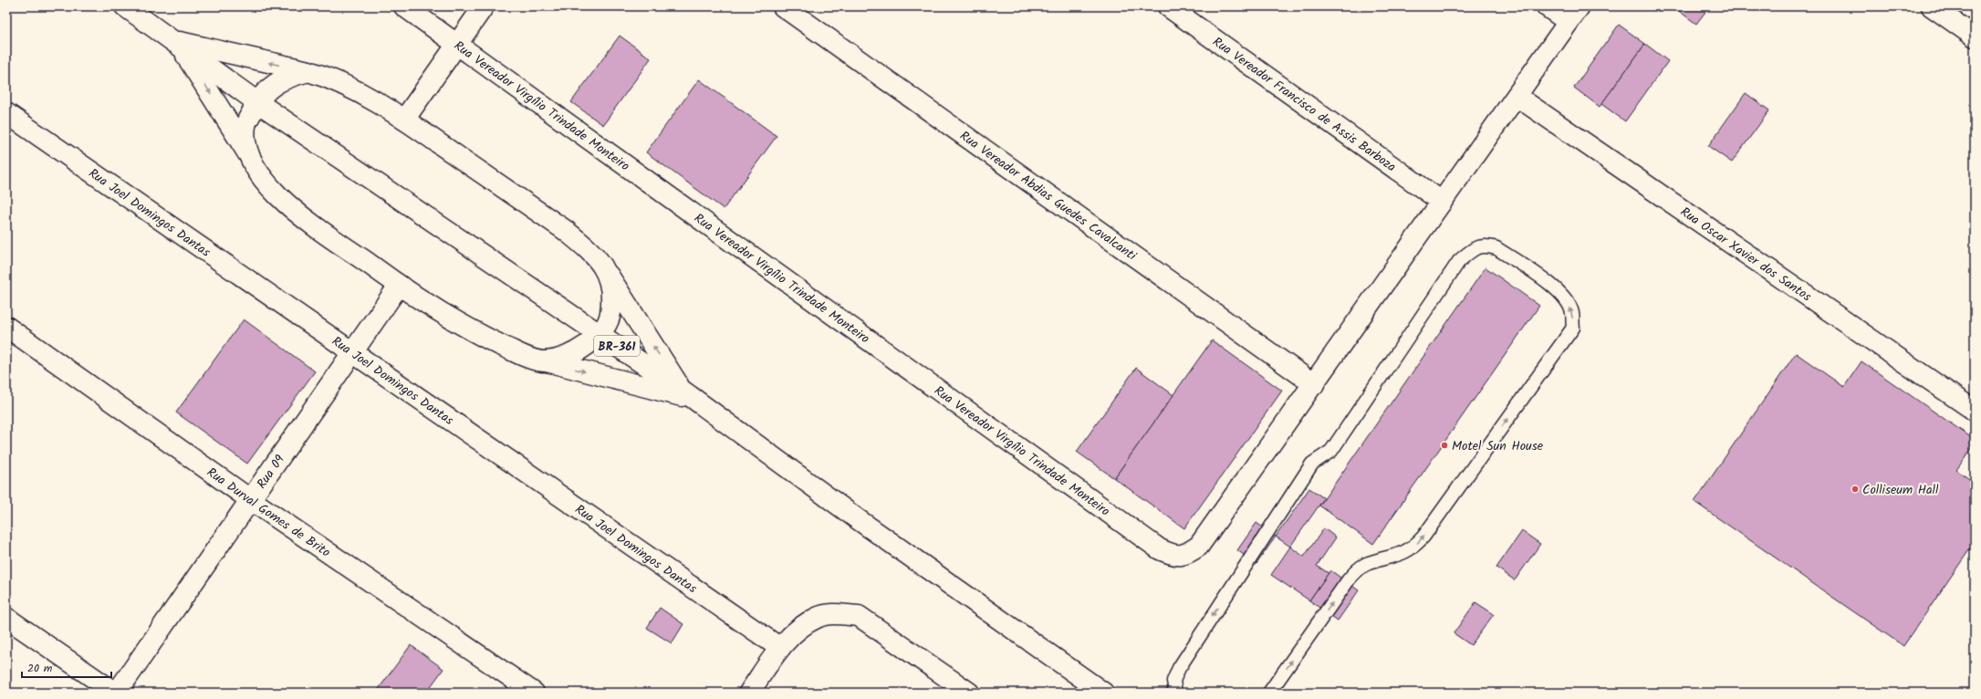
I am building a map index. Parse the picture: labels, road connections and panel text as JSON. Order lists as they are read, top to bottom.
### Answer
{
  "streets": {
    "street": [
      "Rua Vereador Francisco de Assis Barboza",
      "Rua Vereador Virgílio Trindade Monteiro",
      "Rua Vereador Abdias Guedes Cavalcanti",
      "Rua Joel Domingos Dantas",
      "Rua Oscar Xavier dos Santos",
      "BR-361",
      "Rua 09",
      "Rua Durval Gomes de Brito"
    ]
  },
  "crossings": [
    ["Rua Vereador Francisco de Assis Barboza", "Rua Vereador Virgílio Trindade Monteiro"],
    ["Rua Vereador Virgílio Trindade Monteiro", "Rua Vereador Abdias Guedes Cavalcanti"],
    ["Rua Vereador Virgílio Trindade Monteiro", "Rua Oscar Xavier dos Santos"],
    ["Rua Joel Domingos Dantas", "Rua 09"],
    ["Rua 09", "Rua Durval Gomes de Brito"]
  ],
  "places": ["Motel Sun House", "Colliseum Hall"],
  "scale_bar": "20 m"
}
